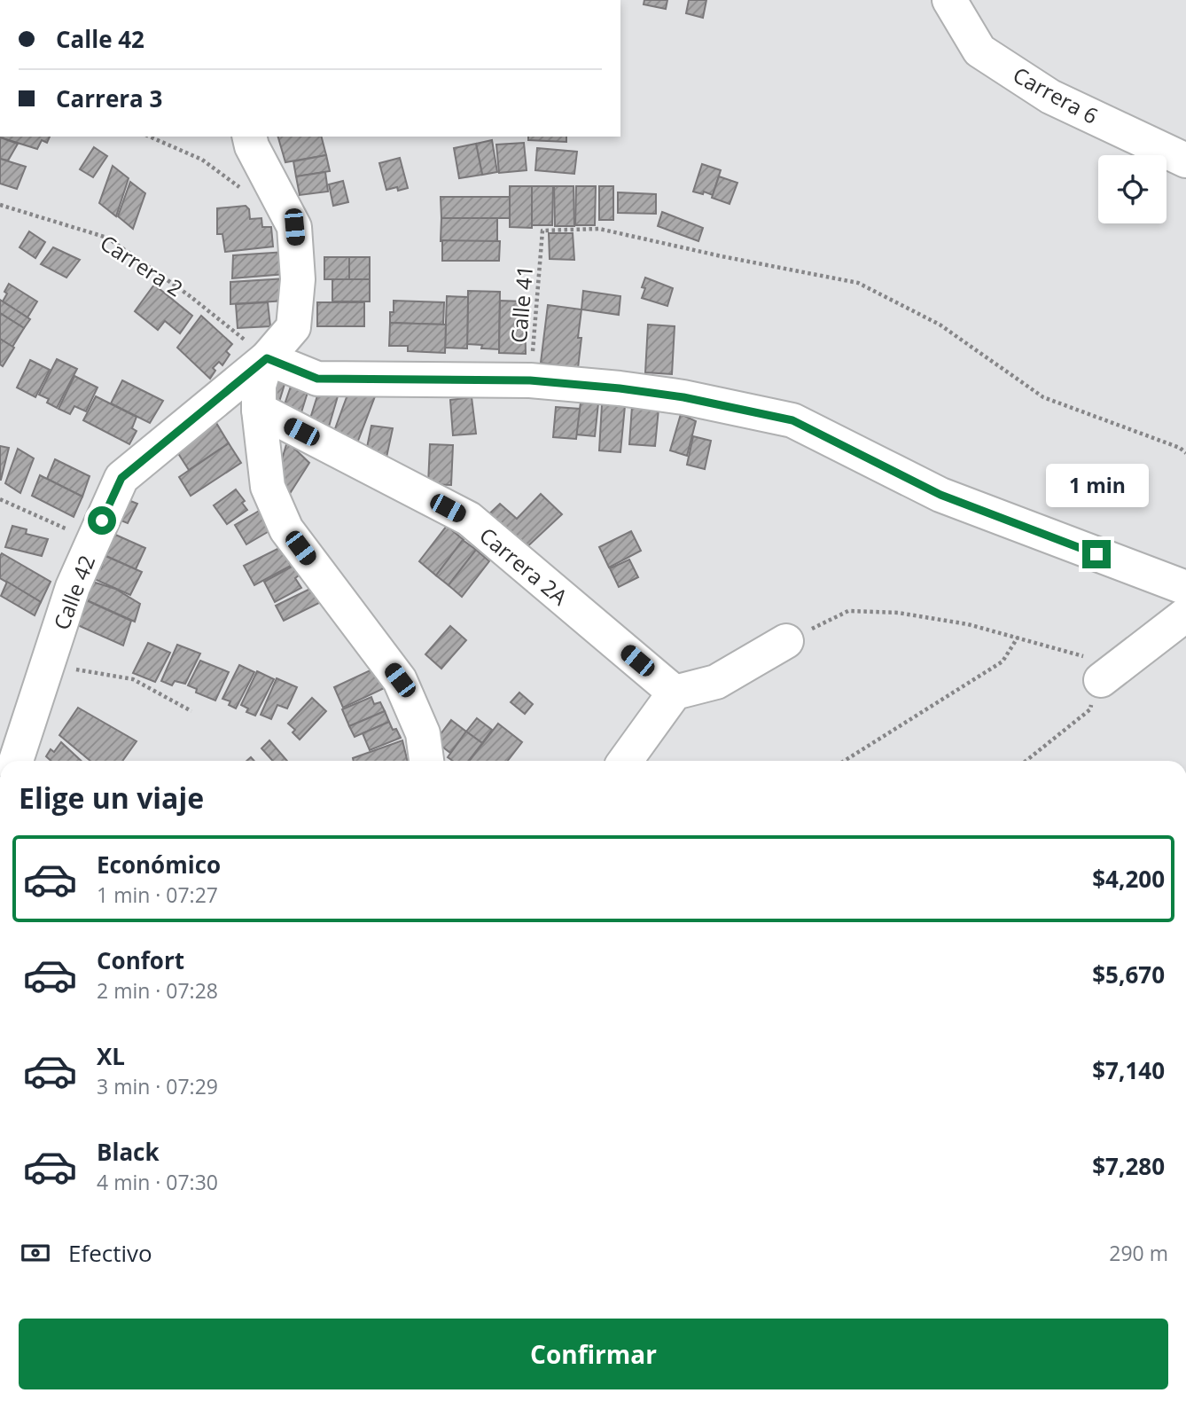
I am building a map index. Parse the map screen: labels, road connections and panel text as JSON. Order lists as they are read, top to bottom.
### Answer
{
  "streets": {
    "street": ["Carrera 6", "Carrera 2A", "Calle 42"],
    "path": ["Carrera 2", "Calle 41"]
  },
  "crossings": [
    ["Carrera 2", "Calle 42"]
  ],
  "page": {
    "banner": ["Calle 42", "Carrera 3"],
    "bubble": "1 min",
    "heading": "Elige un viaje",
    "list": [
      {
        "name": "Económico",
        "note": "1 min · 07:27",
        "value": "$4,200"
      },
      {
        "name": "Confort",
        "note": "2 min · 07:28",
        "value": "$5,670"
      },
      {
        "name": "XL",
        "note": "3 min · 07:29",
        "value": "$7,140"
      },
      {
        "name": "Black",
        "note": "4 min · 07:30",
        "value": "$7,280"
      }
    ],
    "pay": ["Efectivo", "290 m"],
    "buttons": "Confirmar"
  }
}
